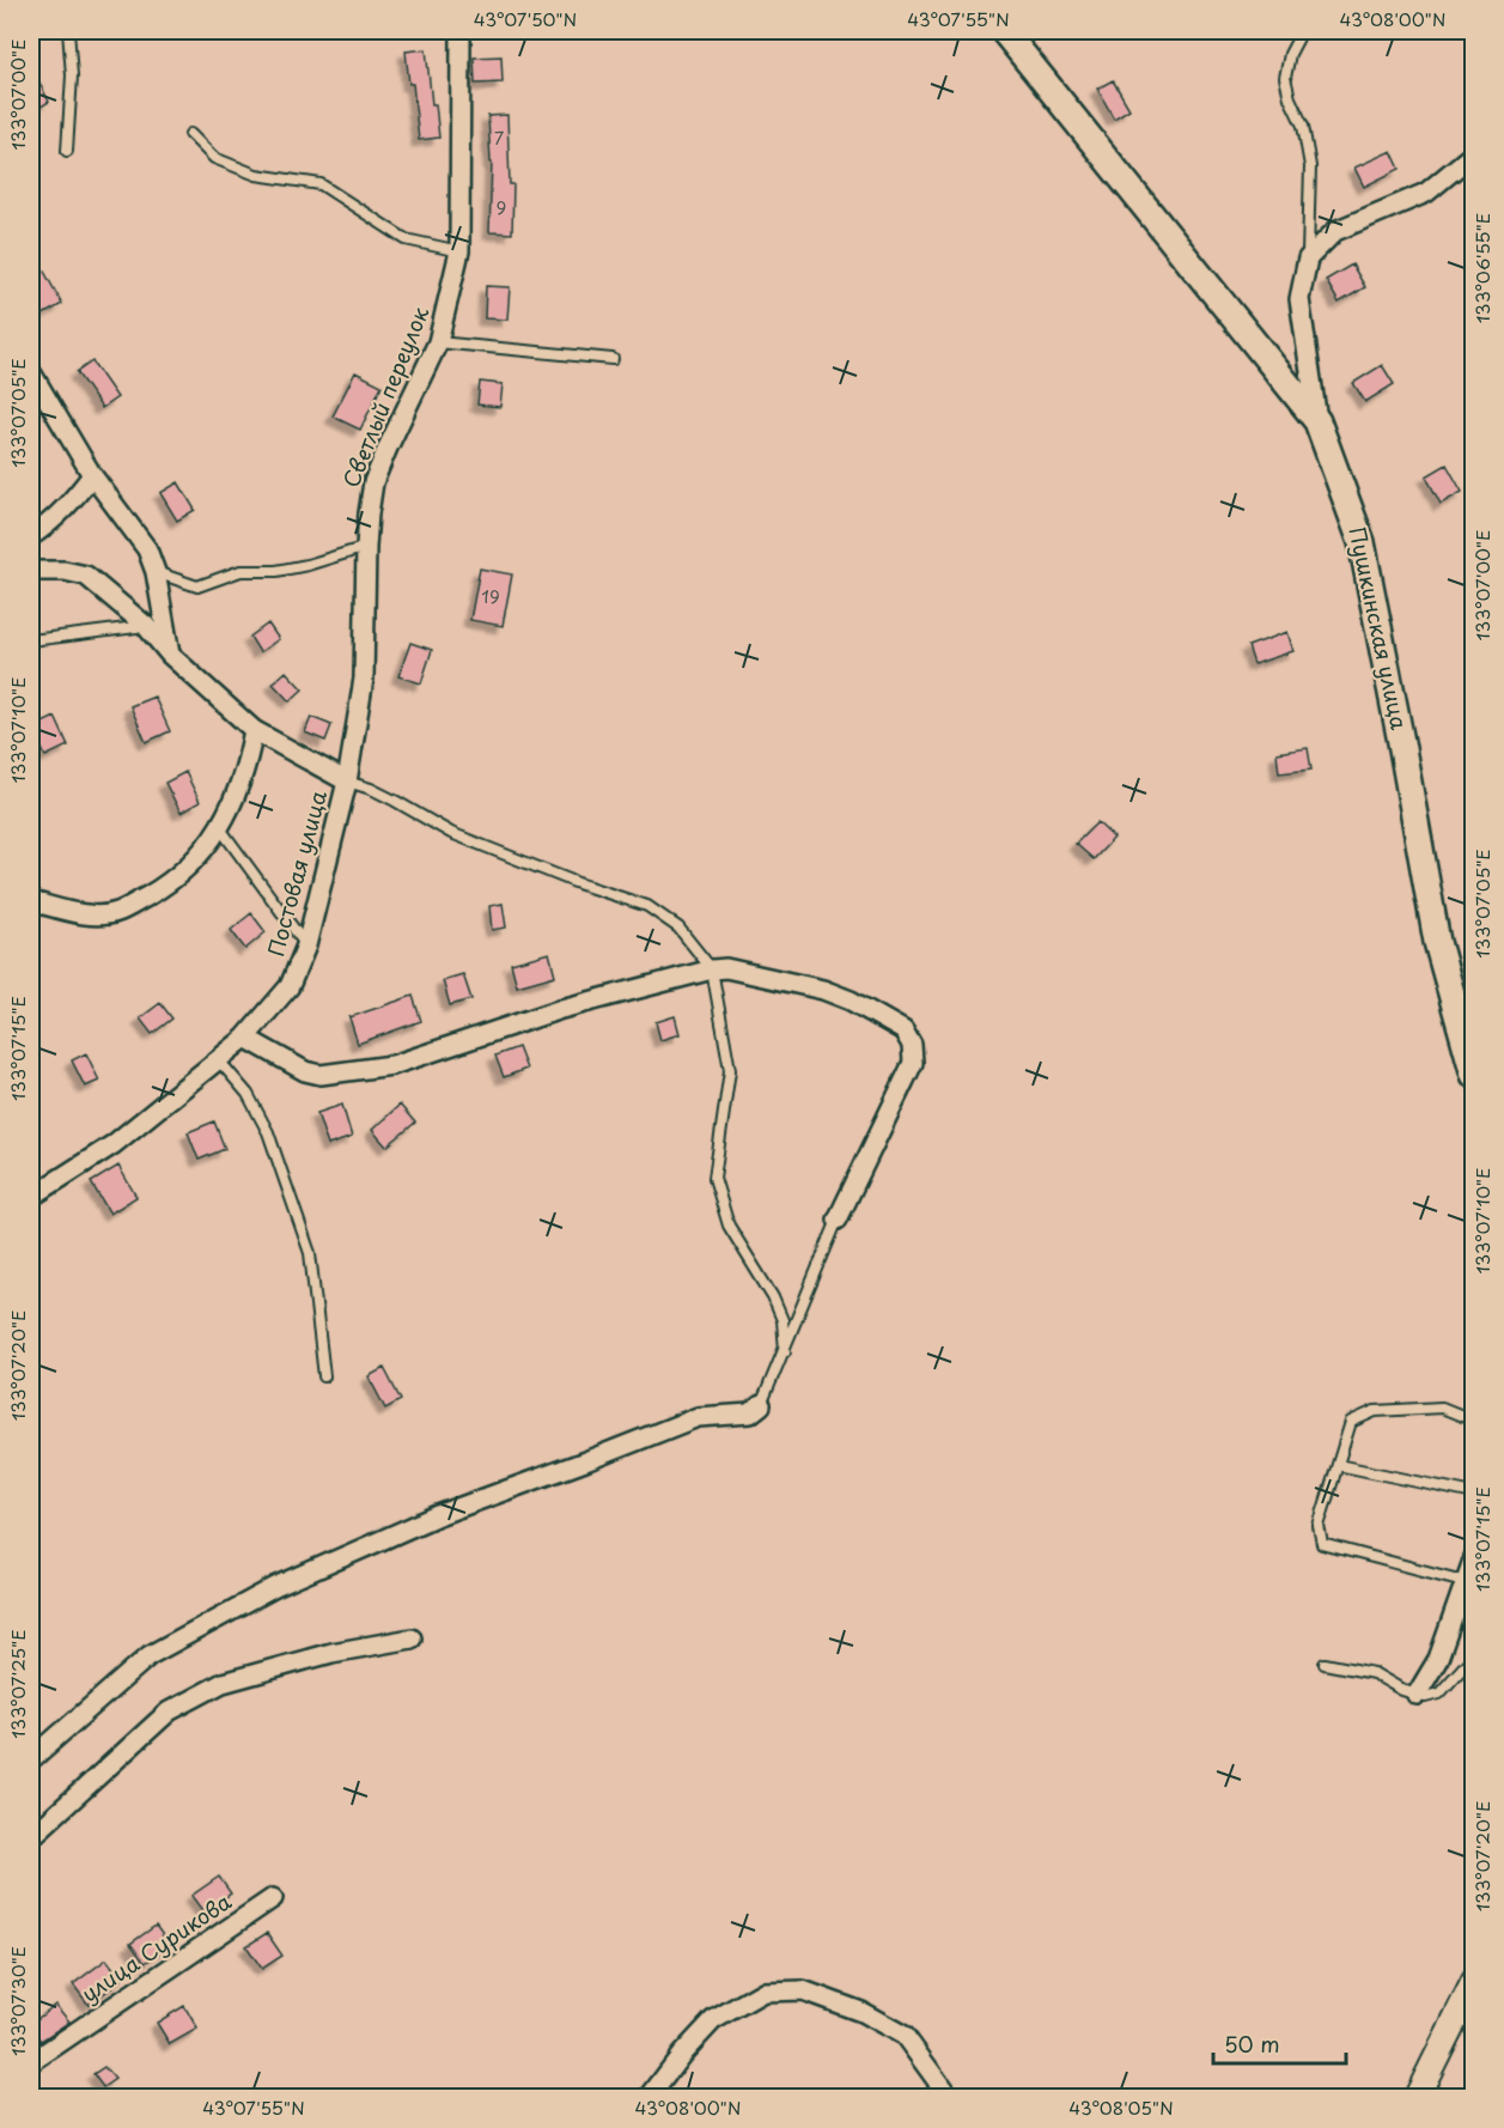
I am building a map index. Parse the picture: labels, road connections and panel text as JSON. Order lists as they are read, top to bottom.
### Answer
{
  "streets": {
    "main road": ["Пушкинская улица"],
    "street": ["Светлый переулок", "Постовая улица", "улица Сурикова"]
  },
  "crossings": [
    ["Светлый переулок", "Постовая улица"]
  ],
  "house_numbers": ["7", "9", "19"],
  "scale_bar": "50 m",
  "coordinates": [
    "43°07'50\"N",
    "43°07'55\"N",
    "43°08'00\"N",
    "133°07'00\"E",
    "133°06'55\"E",
    "133°07'05\"E",
    "133°07'10\"E",
    "133°07'15\"E",
    "133°07'20\"E",
    "133°07'25\"E",
    "133°07'30\"E",
    "43°08'05\"N"
  ]
}
